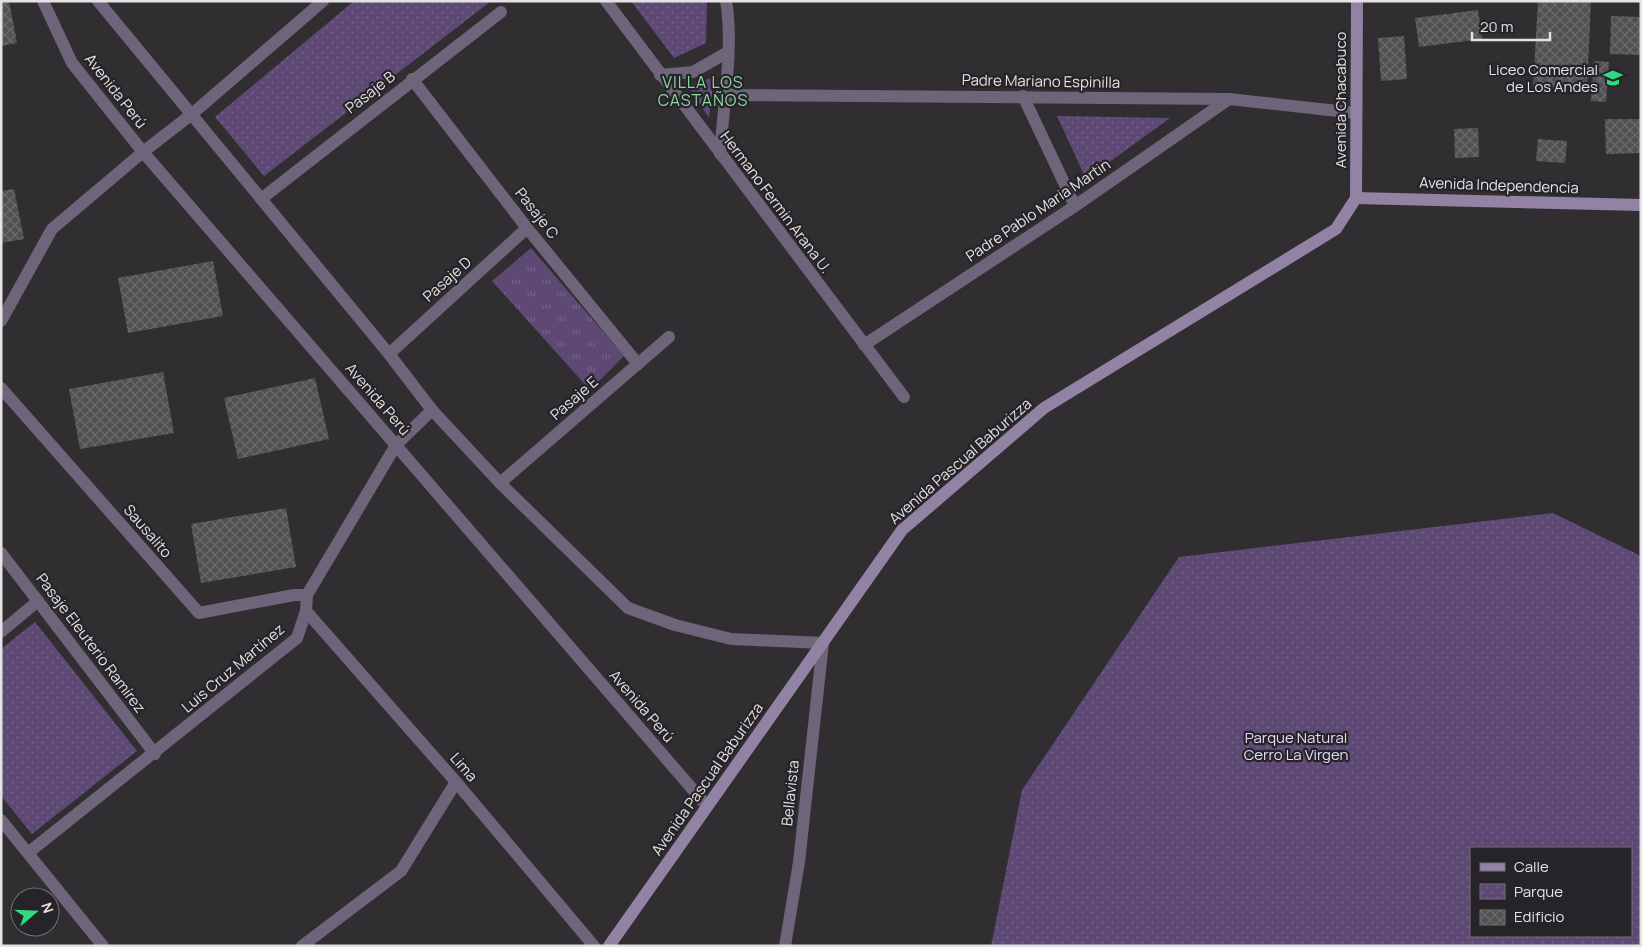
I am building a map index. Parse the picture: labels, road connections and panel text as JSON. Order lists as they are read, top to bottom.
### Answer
{
  "streets": {
    "main road": ["Avenida Chacabuco", "Avenida Independencia", "Avenida Pascual Baburizza"],
    "street": [
      "Padre Mariano Espinilla",
      "Avenida Perú",
      "Pasaje B",
      "Hermano Fermin Arana U.",
      "Padre Pablo Maria Martin",
      "Pasaje C",
      "Pasaje D",
      "Pasaje E",
      "Sausalito",
      "Pasaje Eleuterio Ramírez",
      "Luis Cruz Martínez",
      "Lima",
      "Bellavista"
    ]
  },
  "crossings": [
    ["Padre Mariano Espinilla", "Avenida Chacabuco"],
    ["Padre Mariano Espinilla", "Padre Pablo Maria Martin"],
    ["Avenida Perú", "Avenida Pascual Baburizza"],
    ["Avenida Perú", "Luis Cruz Martínez"],
    ["Pasaje B", "Pasaje C"],
    ["Avenida Chacabuco", "Avenida Independencia"],
    ["Avenida Chacabuco", "Avenida Pascual Baburizza"],
    ["Avenida Independencia", "Avenida Pascual Baburizza"],
    ["Hermano Fermin Arana U.", "Padre Pablo Maria Martin"],
    ["Pasaje C", "Pasaje D"],
    ["Pasaje C", "Pasaje E"],
    ["Avenida Pascual Baburizza", "Bellavista"],
    ["Sausalito", "Luis Cruz Martínez"],
    ["Pasaje Eleuterio Ramírez", "Luis Cruz Martínez"],
    ["Luis Cruz Martínez", "Lima"]
  ],
  "districts": ["VILLA LOS CASTAÑOS"],
  "parks": ["Parque Natural Cerro La Virgen"],
  "places": {
    "school or university": ["Liceo Comercial de Los Andes"]
  },
  "legend": ["Calle", "Parque", "Edificio"],
  "scale_bar": "20 m",
  "north": "right"
}
